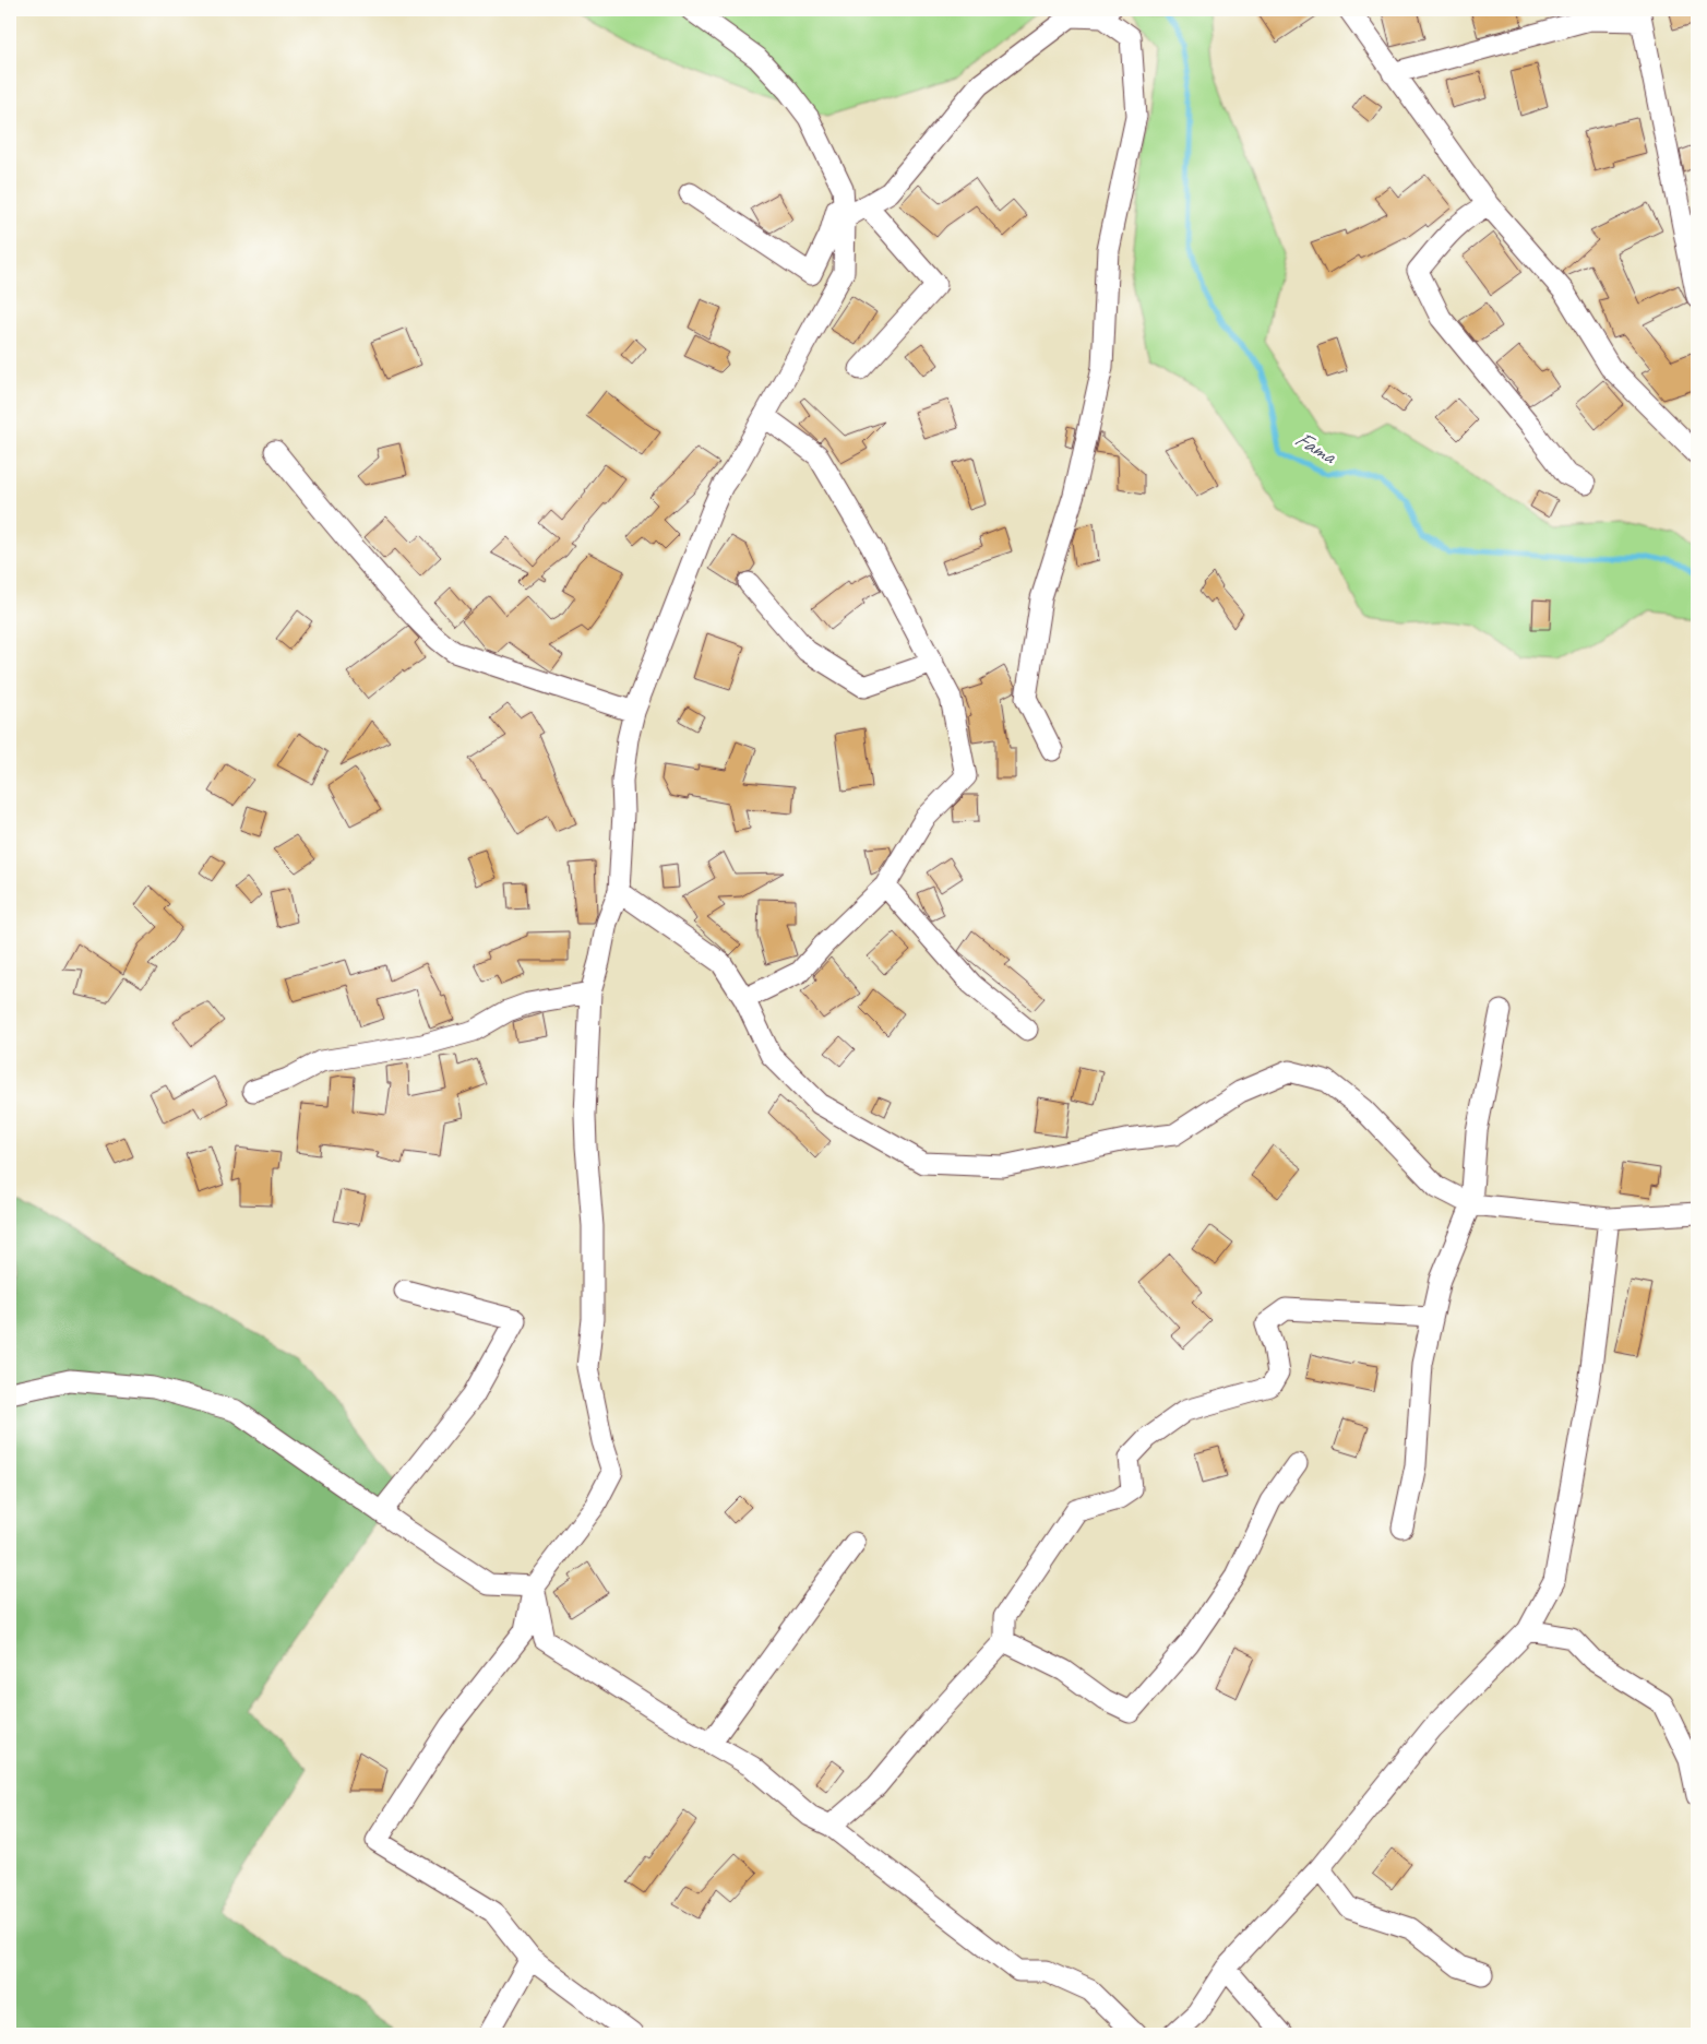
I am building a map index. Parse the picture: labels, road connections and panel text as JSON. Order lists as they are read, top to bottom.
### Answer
{
  "water": ["Fama"]
}
